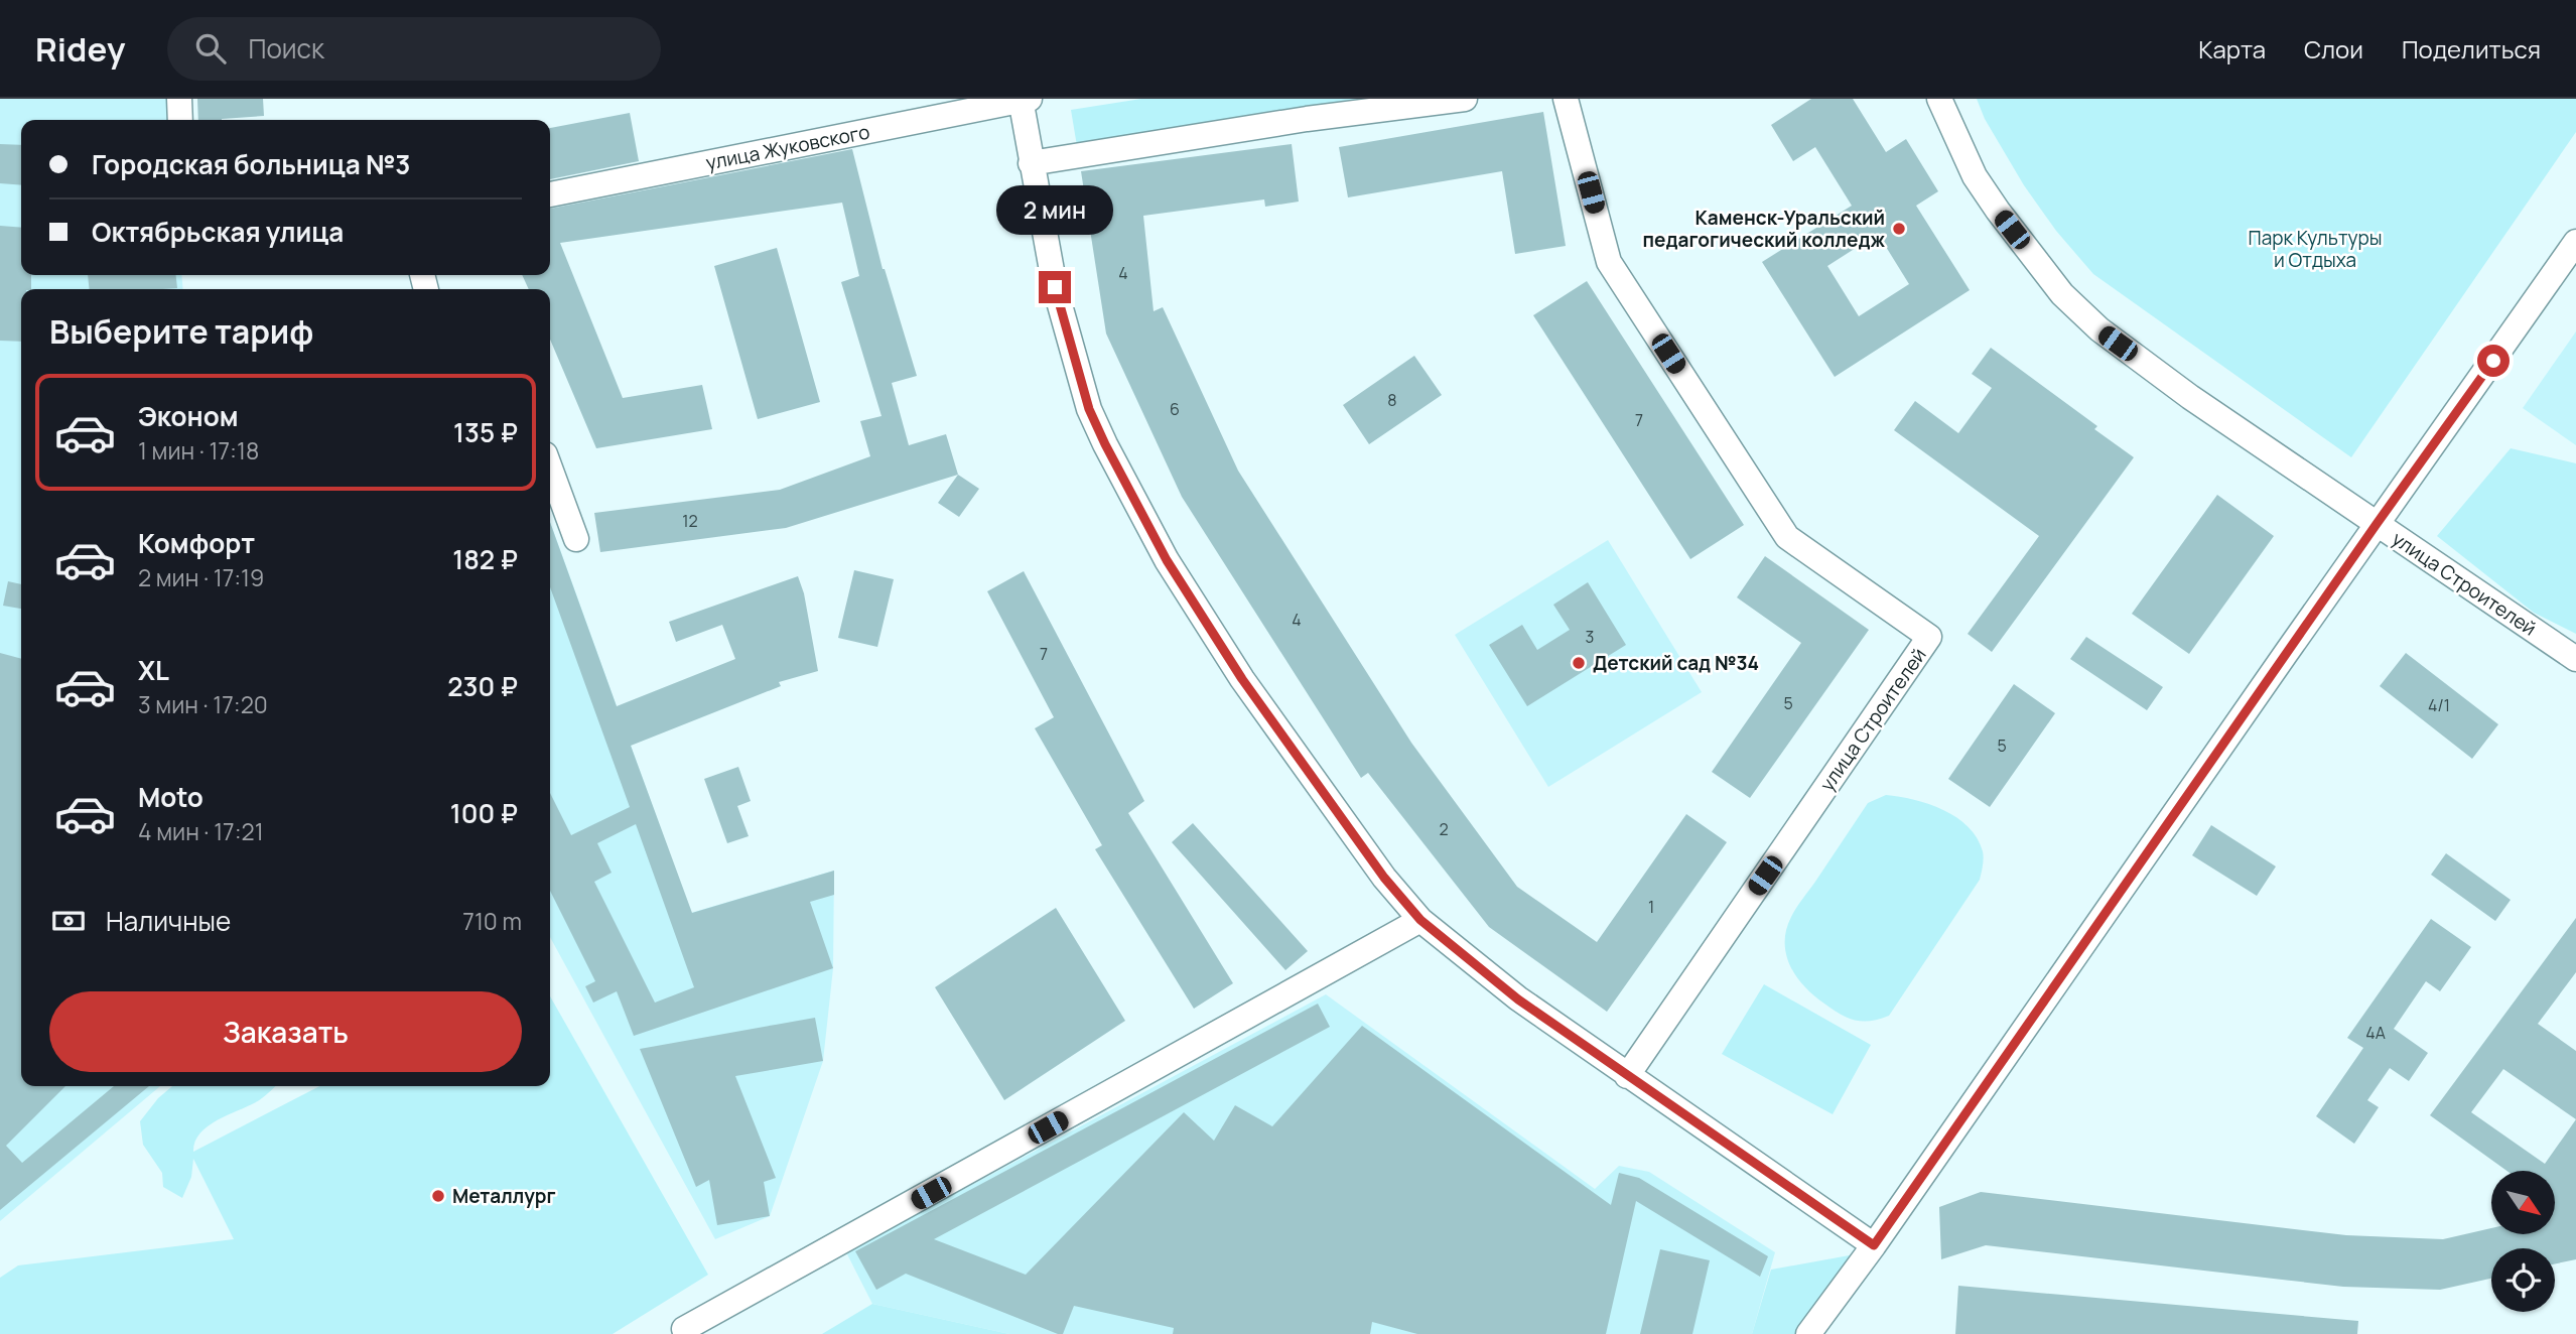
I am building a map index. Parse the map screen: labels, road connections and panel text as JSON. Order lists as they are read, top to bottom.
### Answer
{
  "streets": {
    "street": ["улица Жуковского", "улица Строителей"]
  },
  "parks": ["Парк Культуры и Отдыха"],
  "places": ["Каменск-Уральский педагогический колледж", "Детский сад №34", "Металлург"],
  "house_numbers": [
    "4",
    "8",
    "6",
    "7",
    "12",
    "4",
    "3",
    "7",
    "5",
    "4/1",
    "5",
    "2",
    "1",
    "4А"
  ],
  "north": "bottom right",
  "page": {
    "header": "Ridey",
    "search": "Поиск",
    "nav": ["Карта", "Слои", "Поделиться"],
    "banner": ["Городская больница №3", "Октябрьская улица"],
    "bubble": "2 мин",
    "heading": "Выберите тариф",
    "list": [
      {
        "name": "Эконом",
        "note": "1 мин · 17:18",
        "value": "135 ₽"
      },
      {
        "name": "Комфорт",
        "note": "2 мин · 17:19",
        "value": "182 ₽"
      },
      {
        "name": "XL",
        "note": "3 мин · 17:20",
        "value": "230 ₽"
      },
      {
        "name": "Moto",
        "note": "4 мин · 17:21",
        "value": "100 ₽"
      }
    ],
    "pay": ["Наличные", "710 m"],
    "buttons": "Заказать"
  }
}
